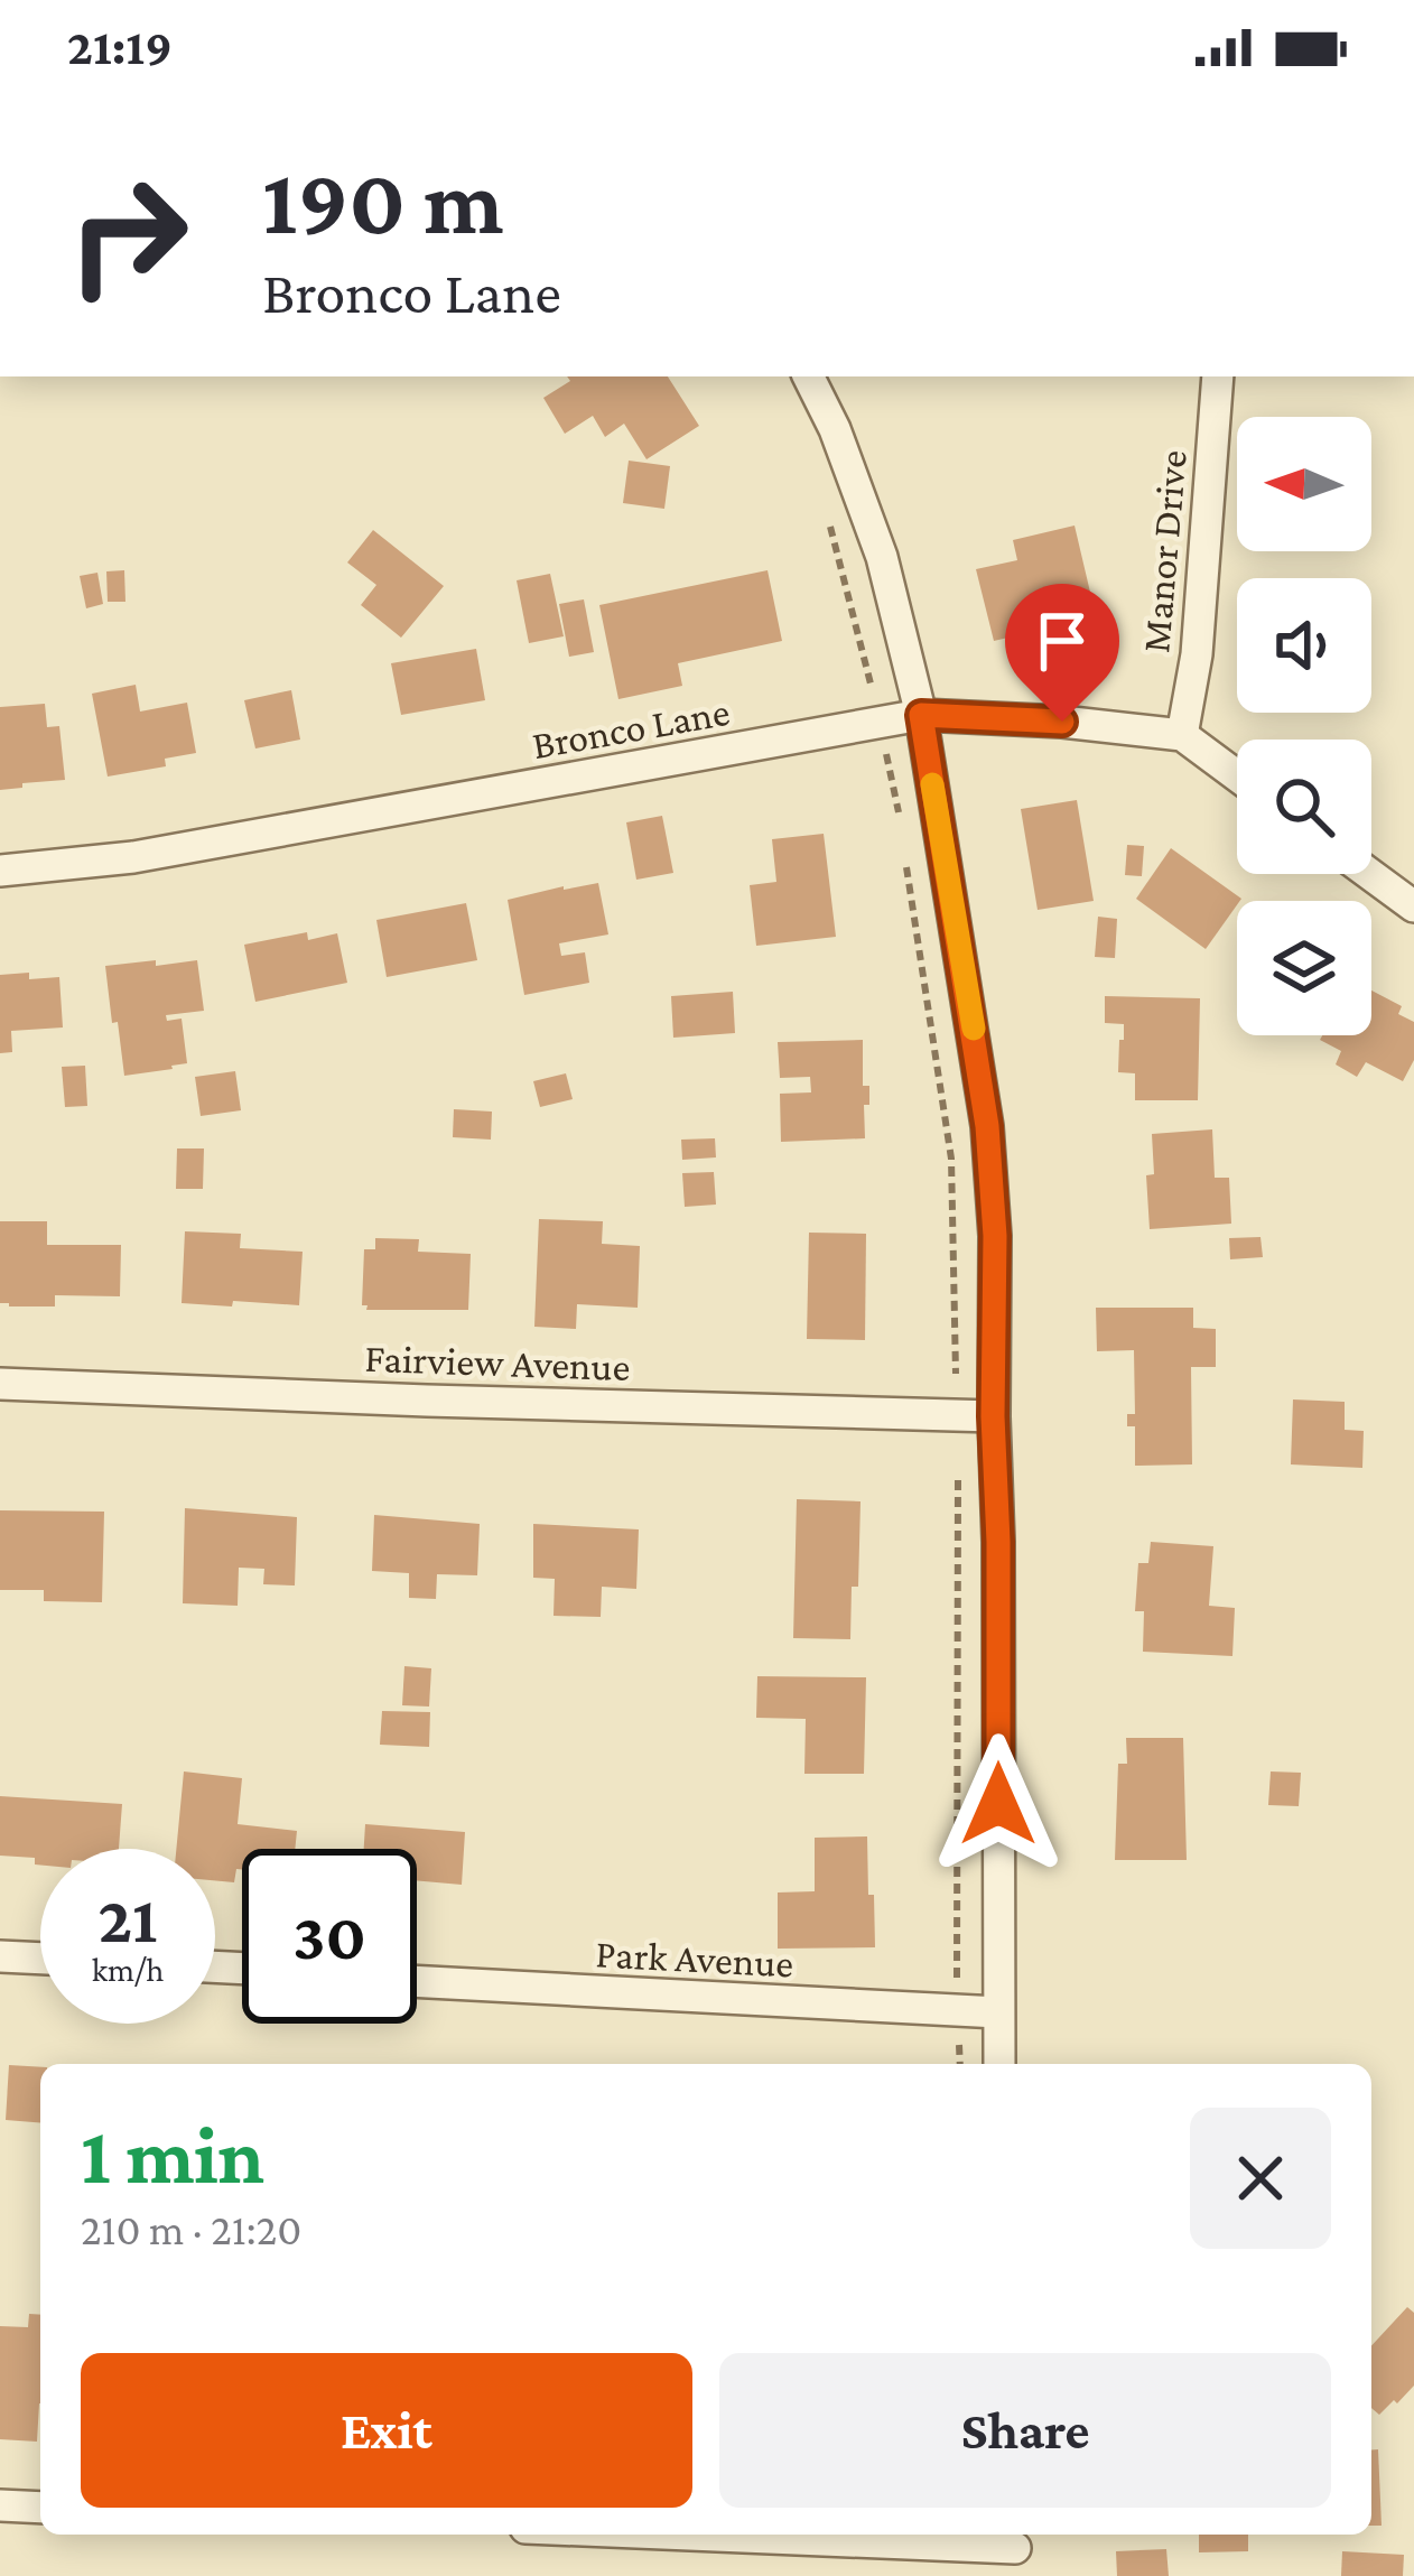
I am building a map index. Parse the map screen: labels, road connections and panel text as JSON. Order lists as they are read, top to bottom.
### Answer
{
  "streets": {
    "street": [
      "Manor Drive",
      "Bronco Lane",
      "Fairview Avenue",
      "Park Avenue"
    ]
  },
  "crossings": [
    ["Manor Drive", "Bronco Lane"]
  ],
  "north": "left",
  "page": {
    "status": "21:19",
    "turn": ["190 m", "Bronco Lane"],
    "speed": "21 km/h",
    "limit": "30",
    "heading": ["1 min", "210 m · 21:20"],
    "buttons": ["Exit", "Share"]
  }
}
